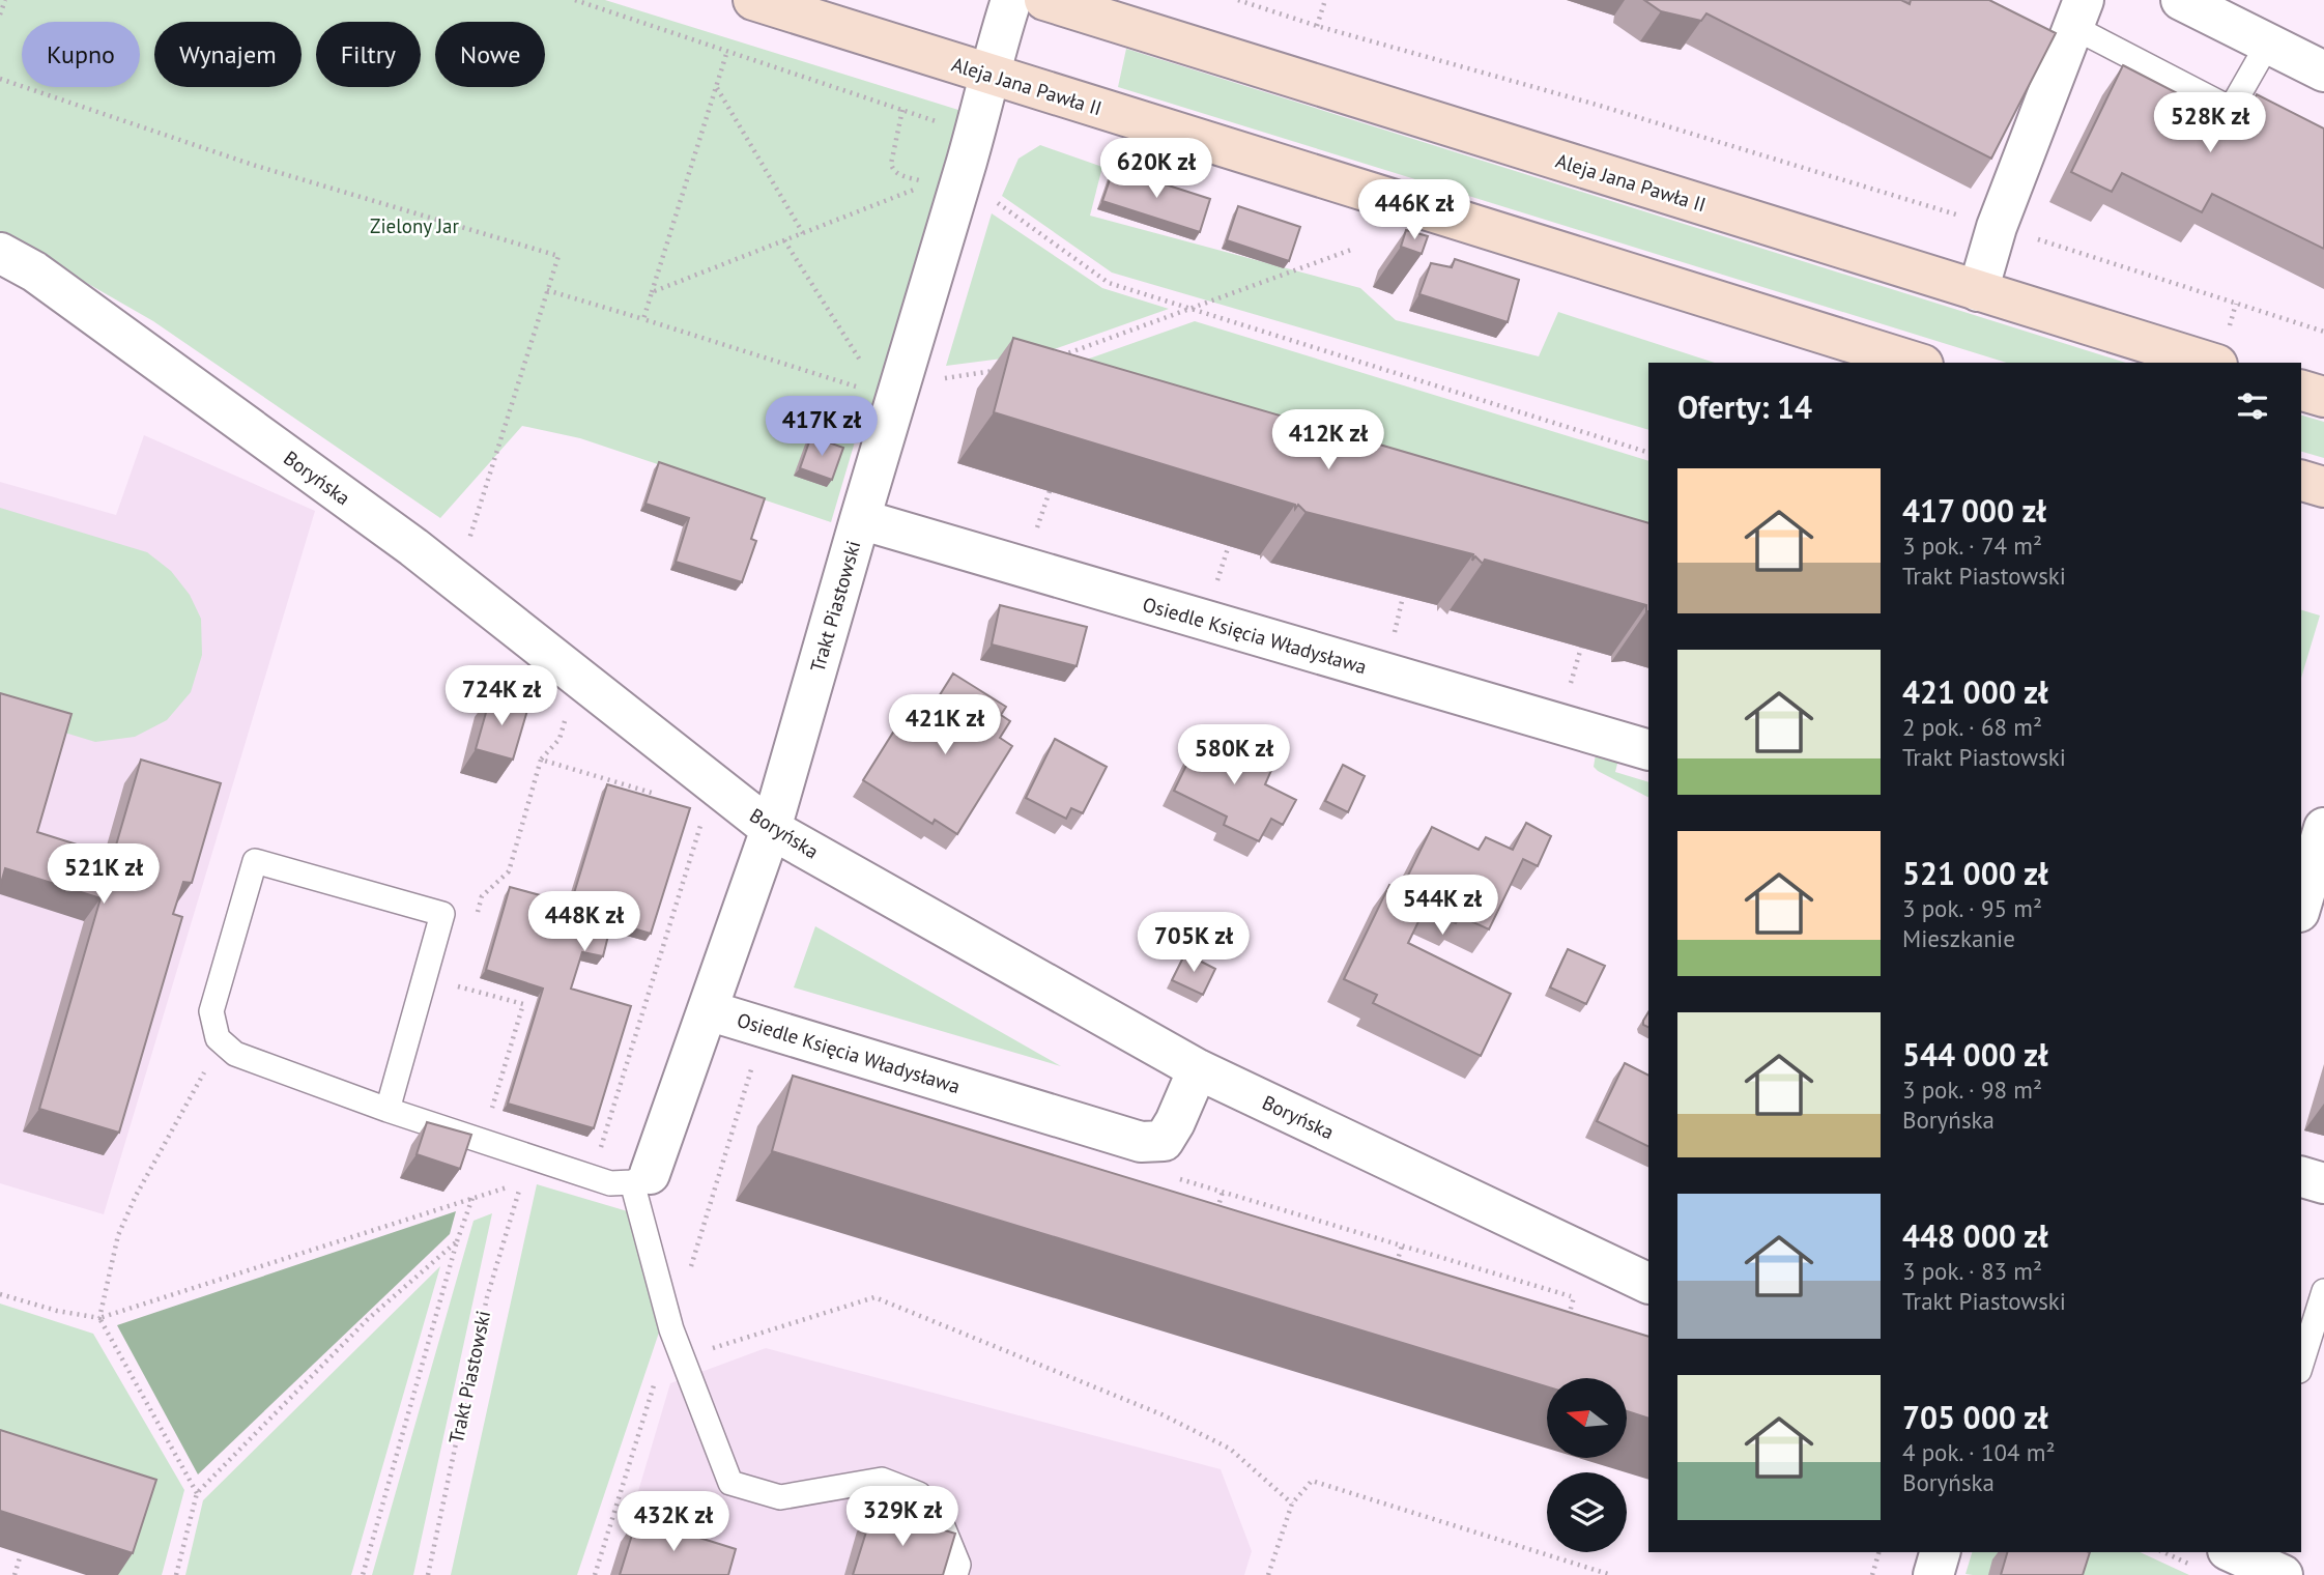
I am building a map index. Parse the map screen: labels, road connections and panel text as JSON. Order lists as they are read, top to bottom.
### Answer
{
  "streets": {
    "street": [
      "Aleja Jana Pawła II",
      "Boryńska",
      "Trakt Piastowski",
      "Osiedle Księcia Władysława"
    ]
  },
  "crossings": [
    ["Aleja Jana Pawła II", "Trakt Piastowski"],
    ["Boryńska", "Trakt Piastowski"],
    ["Boryńska", "Osiedle Księcia Władysława"],
    ["Trakt Piastowski", "Osiedle Księcia Władysława"]
  ],
  "parks": ["Zielony Jar"],
  "north": "left",
  "page": {
    "chip": [
      "Kupno",
      "Wynajem",
      "Filtry",
      "Nowe"
    ],
    "price": [
      "528K zł",
      "620K zł",
      "446K zł",
      "417K zł",
      "412K zł",
      "724K zł",
      "421K zł",
      "580K zł",
      "521K zł",
      "544K zł",
      "448K zł",
      "705K zł",
      "329K zł",
      "432K zł"
    ],
    "heading": "Oferty: 14",
    "list": [
      {
        "name": "417 000 zł",
        "note": "3 pok. · 74 m² · Trakt Piastowski"
      },
      {
        "name": "421 000 zł",
        "note": "2 pok. · 68 m² · Trakt Piastowski"
      },
      {
        "name": "521 000 zł",
        "note": "3 pok. · 95 m² · Mieszkanie"
      },
      {
        "name": "544 000 zł",
        "note": "3 pok. · 98 m² · Boryńska"
      },
      {
        "name": "448 000 zł",
        "note": "3 pok. · 83 m² · Trakt Piastowski"
      },
      {
        "name": "705 000 zł",
        "note": "4 pok. · 104 m² · Boryńska"
      }
    ]
  }
}
